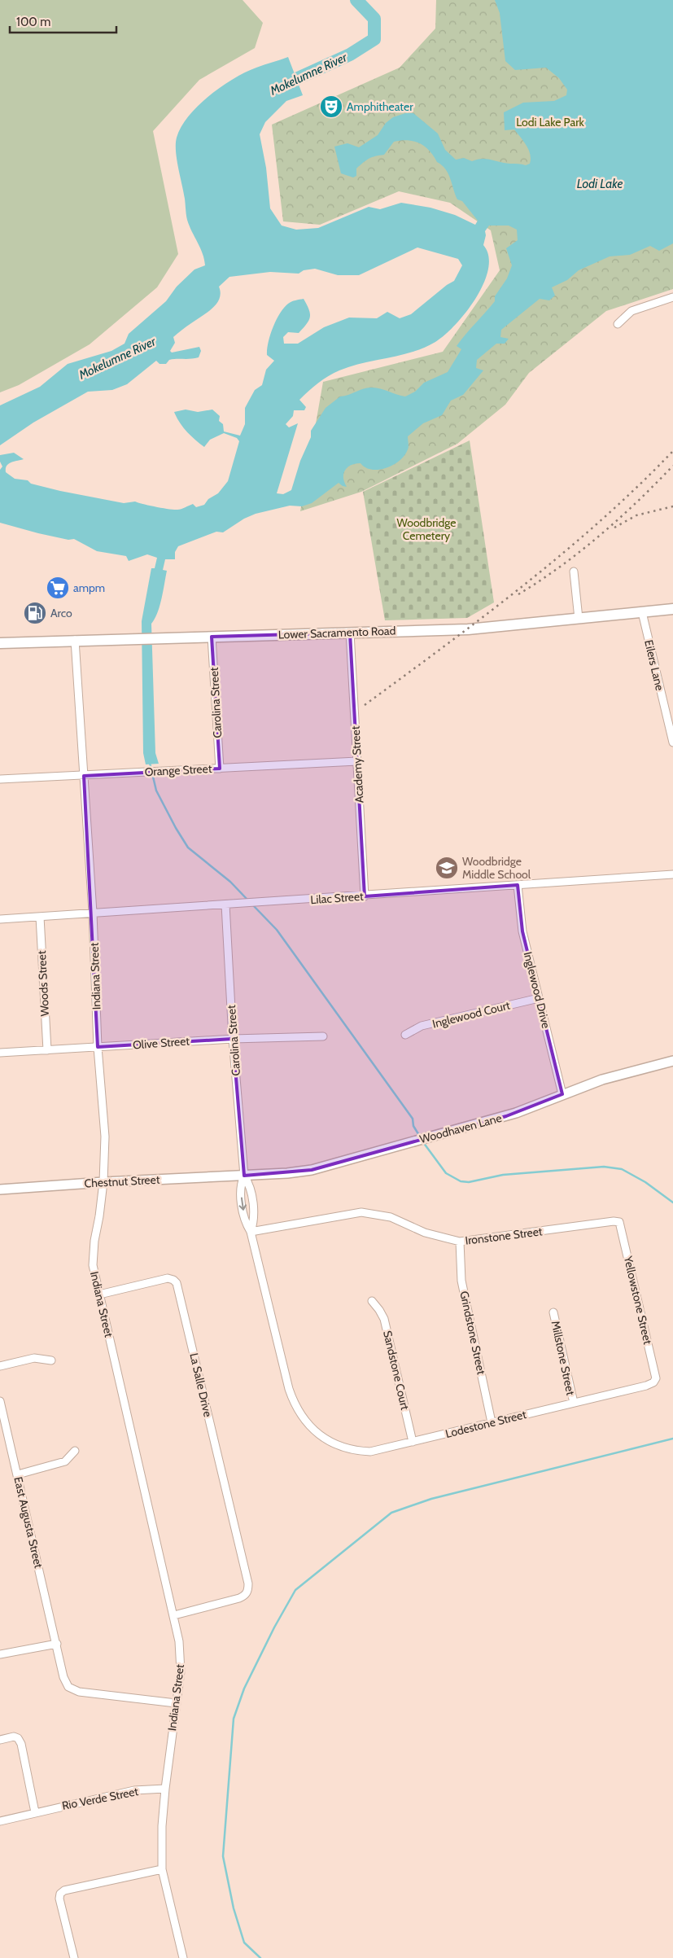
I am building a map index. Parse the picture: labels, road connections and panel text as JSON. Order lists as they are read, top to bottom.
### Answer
{
  "streets": {
    "main road": ["Lower Sacramento Road"],
    "street": [
      "Eilers Lane",
      "Carolina Street",
      "Academy Street",
      "Orange Street",
      "Lilac Street",
      "Indiana Street",
      "Woods Street",
      "Inglewood Drive",
      "Inglewood Court",
      "Olive Street",
      "Woodhaven Lane",
      "Chestnut Street",
      "Ironstone Street",
      "Yellowstone Street",
      "Grindstone Street",
      "Millstone Street",
      "Sandstone Court",
      "La Salle Drive",
      "Lodestone Street",
      "East Augusta Street",
      "Rio Verde Street"
    ]
  },
  "crossings": [
    ["Lower Sacramento Road", "Eilers Lane"],
    ["Lower Sacramento Road", "Carolina Street"],
    ["Lower Sacramento Road", "Academy Street"],
    ["Lower Sacramento Road", "Indiana Street"],
    ["Carolina Street", "Orange Street"],
    ["Carolina Street", "Lilac Street"],
    ["Carolina Street", "Olive Street"],
    ["Carolina Street", "Woodhaven Lane"],
    ["Carolina Street", "Chestnut Street"],
    ["Carolina Street", "Ironstone Street"],
    ["Carolina Street", "Lodestone Street"],
    ["Academy Street", "Orange Street"],
    ["Academy Street", "Lilac Street"],
    ["Orange Street", "Indiana Street"],
    ["Lilac Street", "Indiana Street"],
    ["Lilac Street", "Woods Street"],
    ["Lilac Street", "Inglewood Drive"],
    ["Indiana Street", "Olive Street"],
    ["Indiana Street", "Chestnut Street"],
    ["Indiana Street", "La Salle Drive"],
    ["Indiana Street", "East Augusta Street"],
    ["Indiana Street", "Rio Verde Street"],
    ["Woods Street", "Olive Street"],
    ["Inglewood Drive", "Inglewood Court"],
    ["Inglewood Drive", "Woodhaven Lane"],
    ["Woodhaven Lane", "Chestnut Street"],
    ["Ironstone Street", "Yellowstone Street"],
    ["Ironstone Street", "Grindstone Street"],
    ["Yellowstone Street", "Lodestone Street"],
    ["Grindstone Street", "Lodestone Street"],
    ["Millstone Street", "Lodestone Street"],
    ["Sandstone Court", "Lodestone Street"]
  ],
  "water": ["Mokelumne River", "Lodi Lake"],
  "parks": ["Lodi Lake Park", "Woodbridge Cemetery"],
  "places": {
    "theatre": ["Amphitheater"],
    "supermarket": ["ampm"],
    "fuel station": ["Arco"],
    "school or university": ["Woodbridge Middle School"]
  },
  "scale_bar": "100 m"
}
